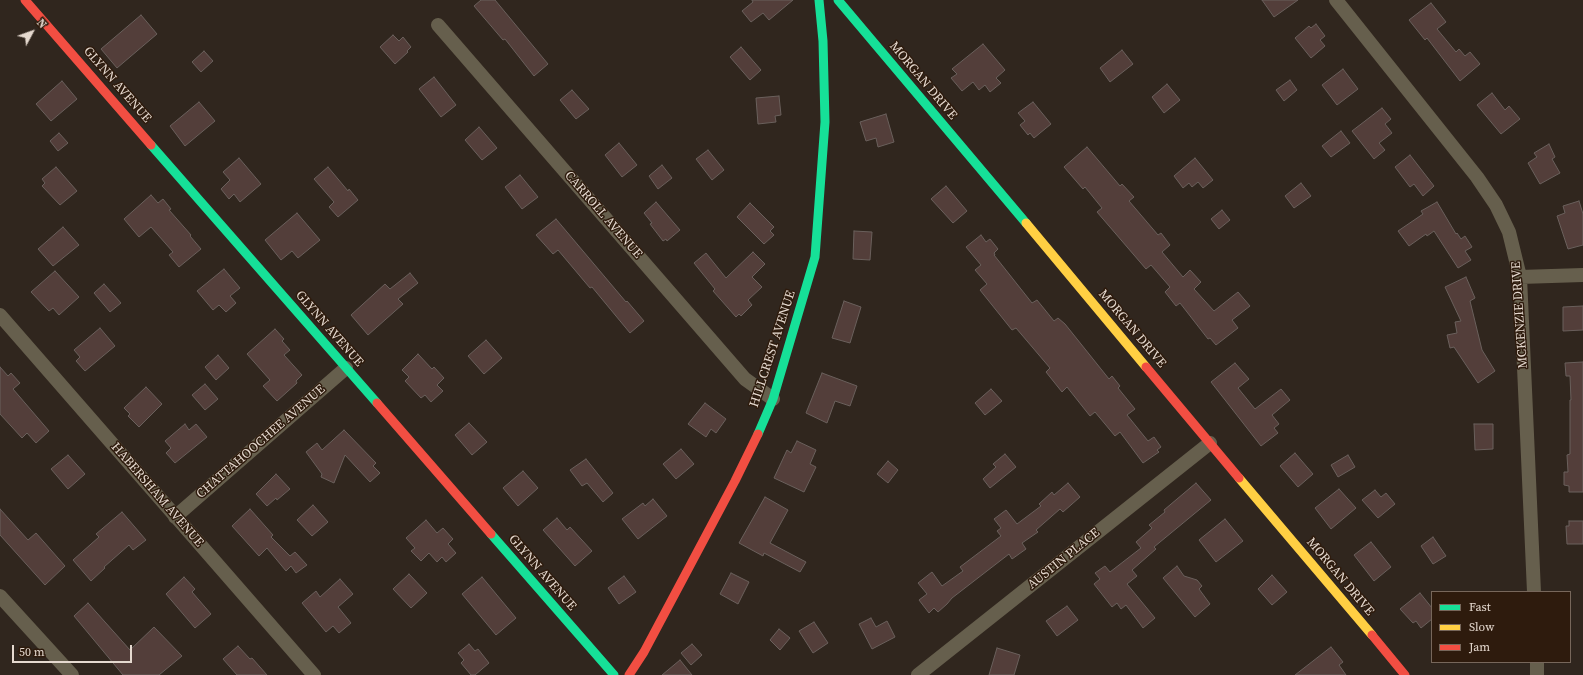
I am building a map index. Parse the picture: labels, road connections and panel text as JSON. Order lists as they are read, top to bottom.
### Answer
{
  "streets": {
    "street": [
      "MORGAN DRIVE",
      "GLYNN AVENUE",
      "CARROLL AVENUE",
      "MCKENZIE DRIVE",
      "HILLCREST AVENUE",
      "CHATTAHOOCHEE AVENUE",
      "HABERSHAM AVENUE",
      "AUSTIN PLACE"
    ]
  },
  "crossings": [
    ["MORGAN DRIVE", "AUSTIN PLACE"],
    ["GLYNN AVENUE", "CHATTAHOOCHEE AVENUE"],
    ["CARROLL AVENUE", "HILLCREST AVENUE"],
    ["CHATTAHOOCHEE AVENUE", "HABERSHAM AVENUE"]
  ],
  "legend": ["Fast", "Slow", "Jam"],
  "scale_bar": "50 m",
  "north": "top right"
}
